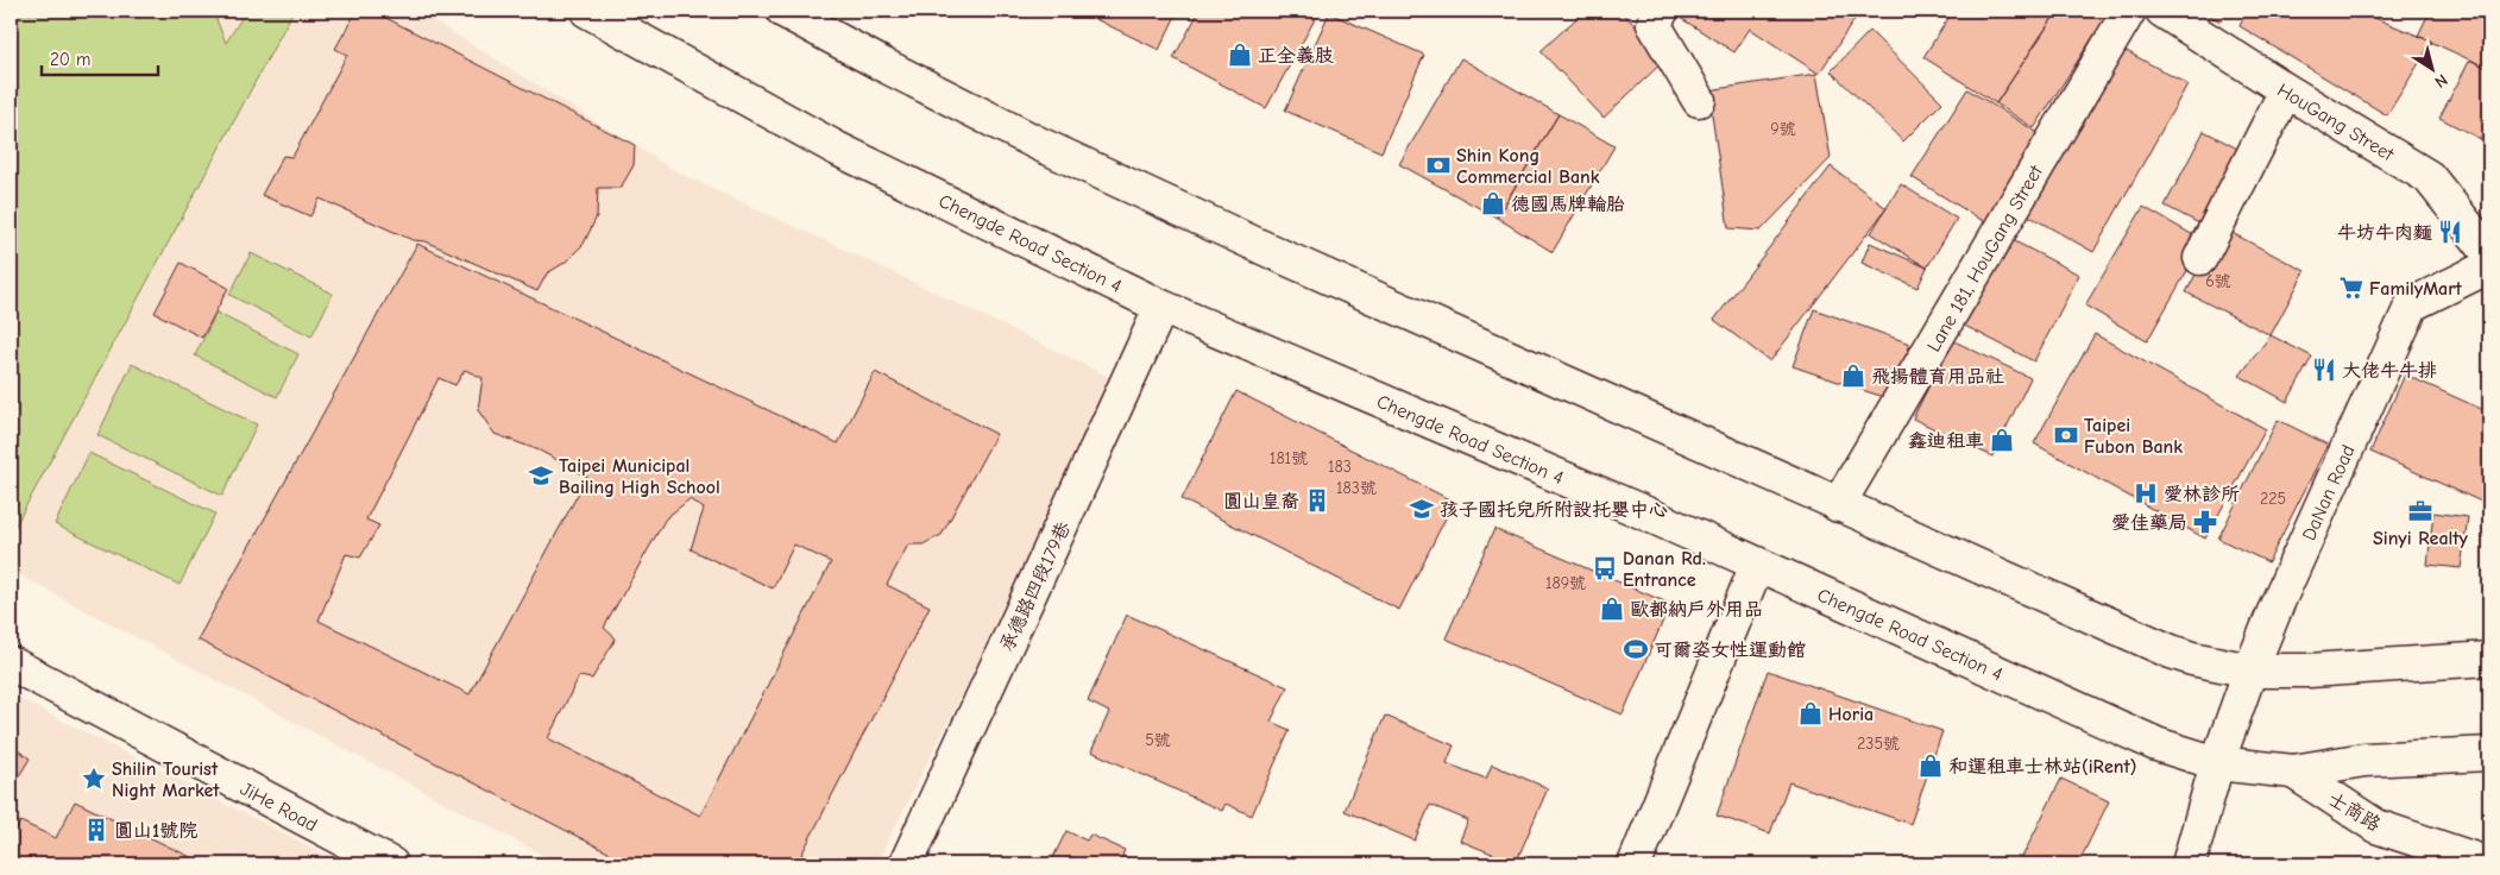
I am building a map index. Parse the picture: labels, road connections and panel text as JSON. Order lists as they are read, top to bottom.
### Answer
{
  "streets": {
    "main road": [
      "HouGang Street",
      "Chengde Road Section 4",
      "Lane 181, HouGang Street",
      "DaNan Road",
      "承德路四段179巷",
      "JiHe Road",
      "士商路"
    ]
  },
  "crossings": [
    ["Chengde Road Section 4", "DaNan Road"],
    ["Chengde Road Section 4", "承德路四段179巷"],
    ["Chengde Road Section 4", "士商路"]
  ],
  "places": {
    "shop": [
      "正全義肢",
      "德國馬牌輪胎",
      "飛揚體育用品社",
      "鑫迪租車",
      "歐都納戶外用品",
      "Horia",
      "和運租車士林站(iRent)"
    ],
    "bank": ["Shin Kong Commercial Bank", "Taipei Fubon Bank"],
    "restaurant": ["牛坊牛肉麵", "大佬牛牛排"],
    "supermarket": ["FamilyMart"],
    "school or university": ["Taipei Municipal Bailing High School", "孩子國托兒所附設托嬰中心"],
    "hospital": ["愛林診所"],
    "building": ["圓山皇裔", "圓山1號院"],
    "office": ["Sinyi Realty"],
    "pharmacy": ["愛佳藥局"],
    "bus stop": ["Danan Rd. Entrance"],
    "sports": ["可爾姿女性運動館"],
    "place": ["Shilin Tourist Night Market"]
  },
  "house_numbers": [
    "9號",
    "6號",
    "181號",
    "183",
    "183號",
    "225",
    "189號",
    "5號",
    "235號"
  ],
  "scale_bar": "20 m",
  "north": "bottom right"
}
